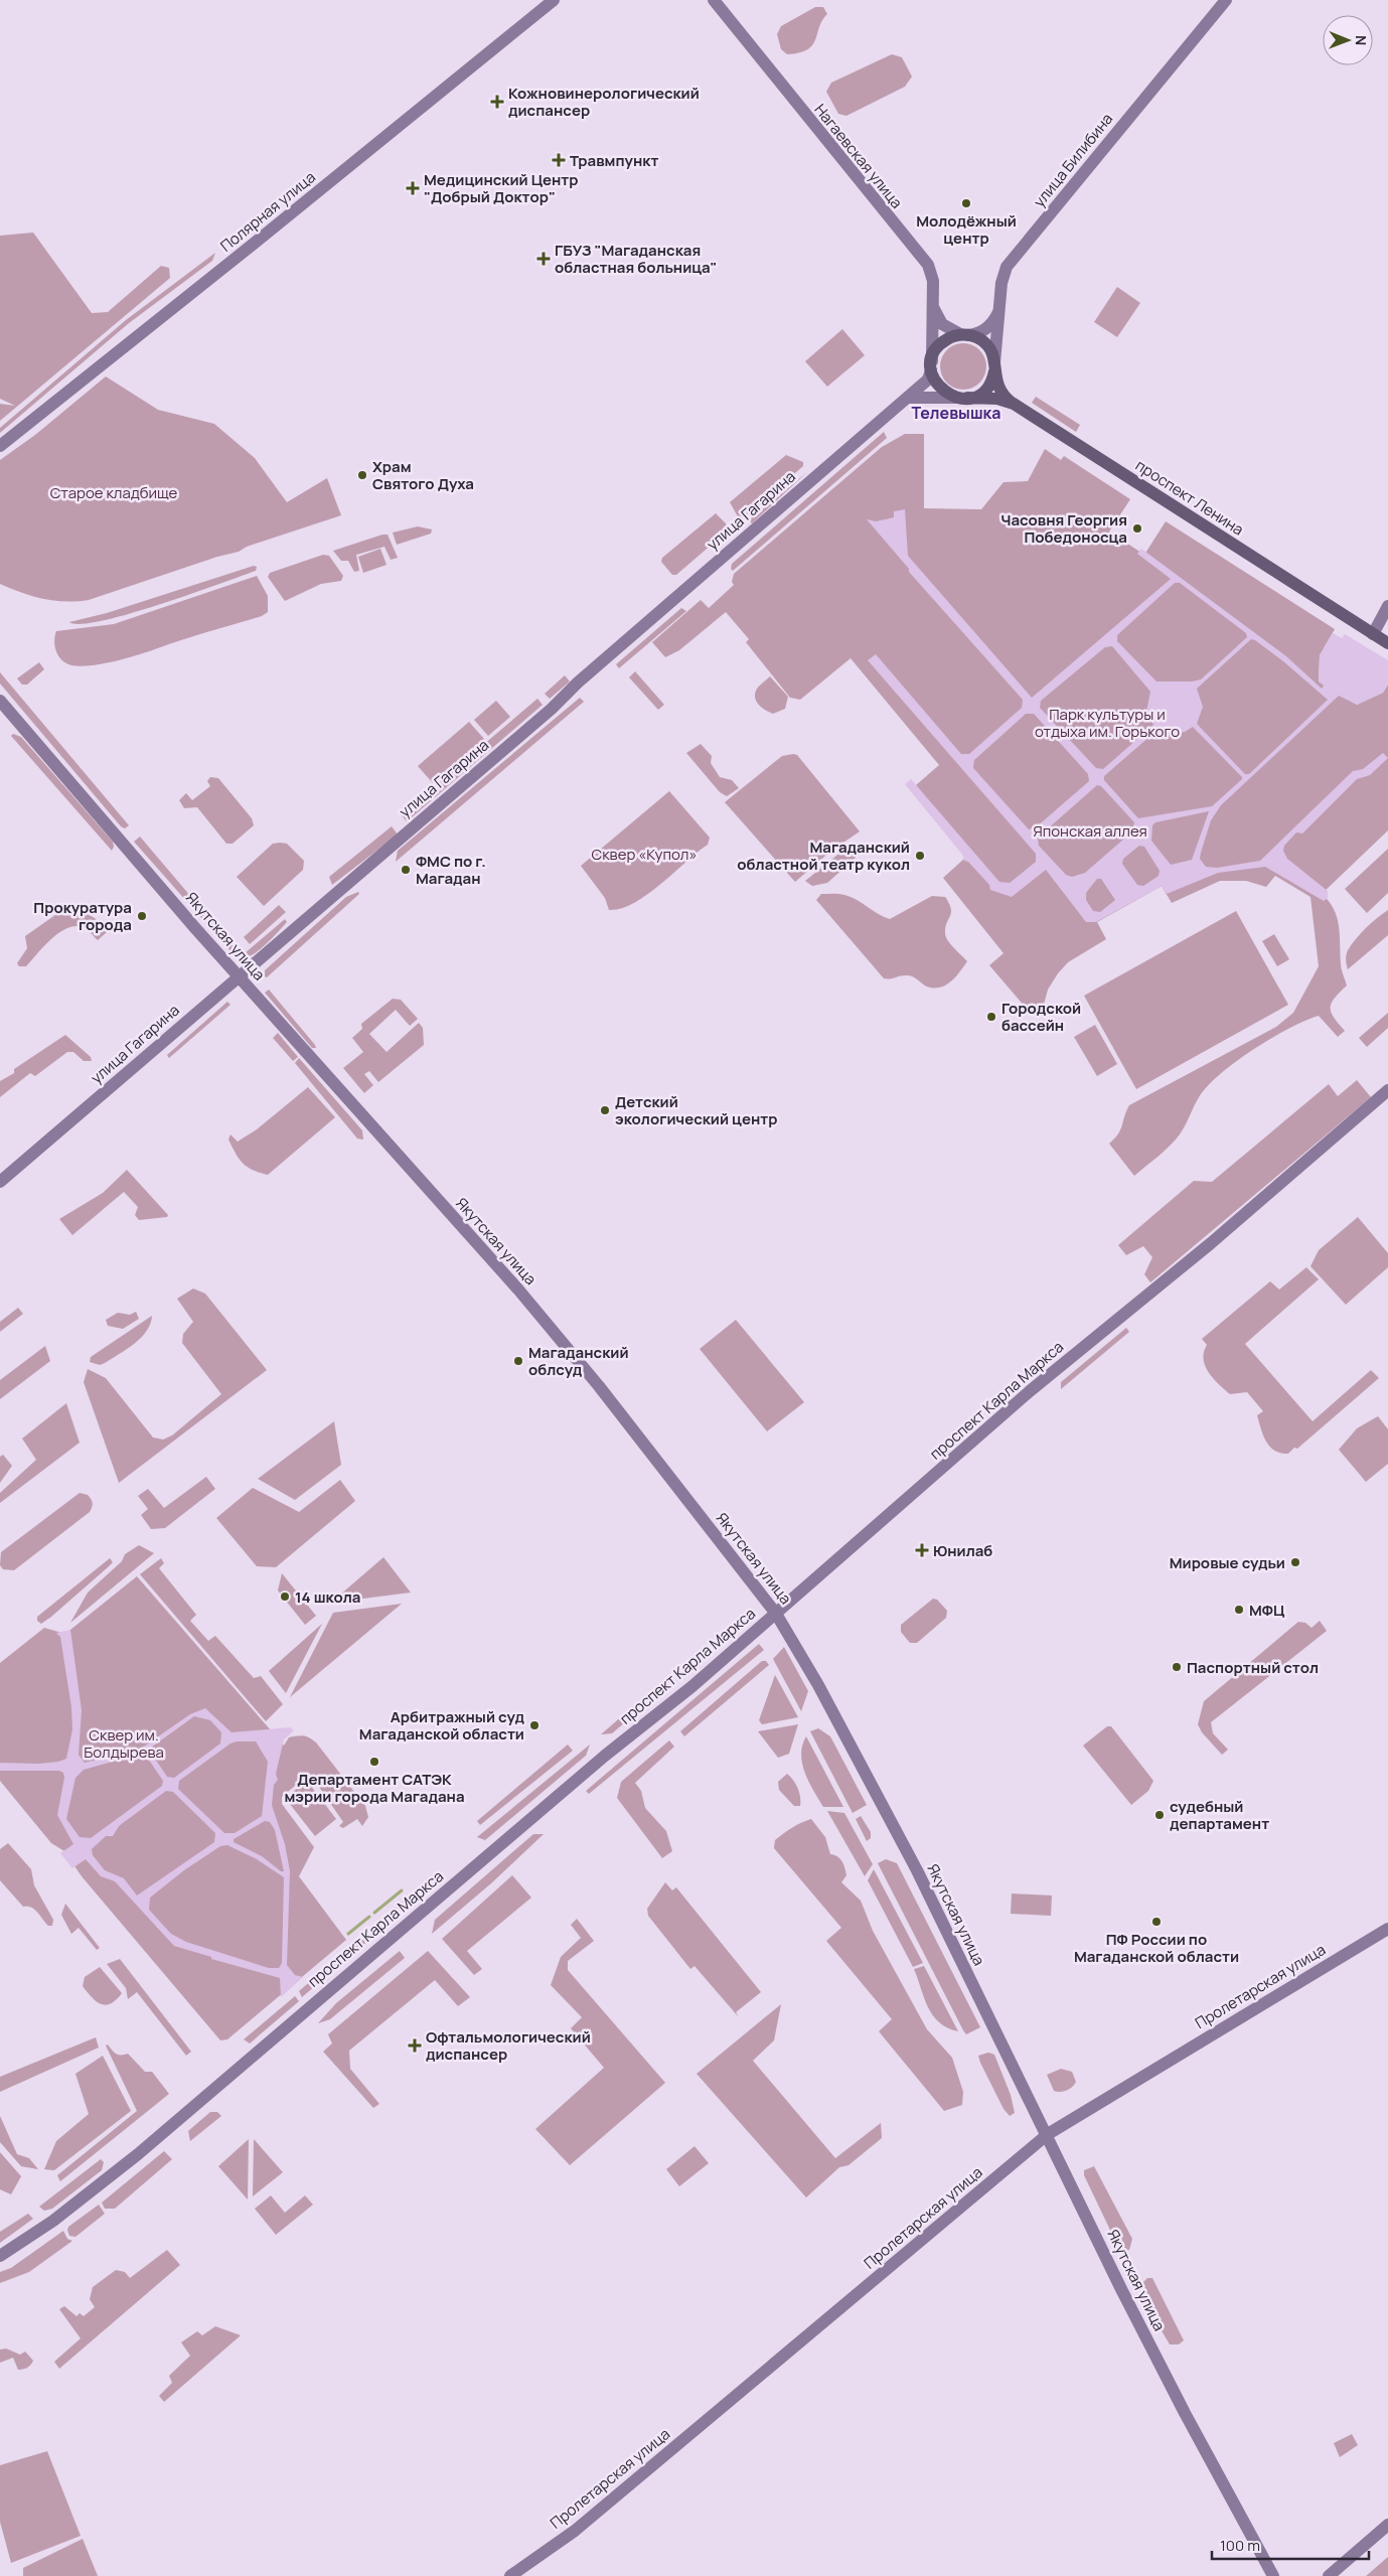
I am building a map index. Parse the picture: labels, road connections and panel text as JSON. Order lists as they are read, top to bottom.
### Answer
{
  "streets": {
    "main road": ["проспект Ленина"],
    "street": [
      "Нагаевская улица",
      "улица Билибина",
      "Полярная улица",
      "улица Гагарина",
      "Якутская улица",
      "проспект Карла Маркса",
      "Пролетарская улица"
    ]
  },
  "crossings": [
    ["Нагаевская улица", "улица Билибина"],
    ["Нагаевская улица", "проспект Ленина"],
    ["Нагаевская улица", "улица Гагарина"],
    ["улица Билибина", "проспект Ленина"],
    ["улица Билибина", "улица Гагарина"],
    ["проспект Ленина", "улица Гагарина"],
    ["улица Гагарина", "Якутская улица"],
    ["Якутская улица", "проспект Карла Маркса"],
    ["Якутская улица", "Пролетарская улица"]
  ],
  "districts": ["Телевышка"],
  "parks": [
    "Старое кладбище",
    "Парк культуры и отдыха им. Горького",
    "Японская аллея",
    "Сквер «Купол»",
    "Сквер им. Болдырева"
  ],
  "places": {
    "health": [
      "Кожновинерологический диспансер",
      "Травмпункт",
      "Медицинский Центр \"Добрый Доктор\"",
      "ГБУЗ \"Магаданская областная больница\"",
      "Юнилаб",
      "Офтальмологический диспансер"
    ],
    "other": [
      "Молодёжный центр",
      "Храм Святого Духа",
      "Часовня Георгия Победоносца",
      "Магаданский областной театр кукол",
      "ФМС по г. Магадан",
      "Прокуратура города",
      "Городской бассейн",
      "Детский экологический центр",
      "Магаданский облсуд",
      "Мировые судьи",
      "14 школа",
      "МФЦ",
      "Паспортный стол",
      "Арбитражный суд Магаданской области",
      "Департамент САТЭК мэрии города Магадана",
      "судебный департамент",
      "ПФ России по Магаданской области"
    ]
  },
  "scale_bar": "100 m",
  "north": "right"
}
